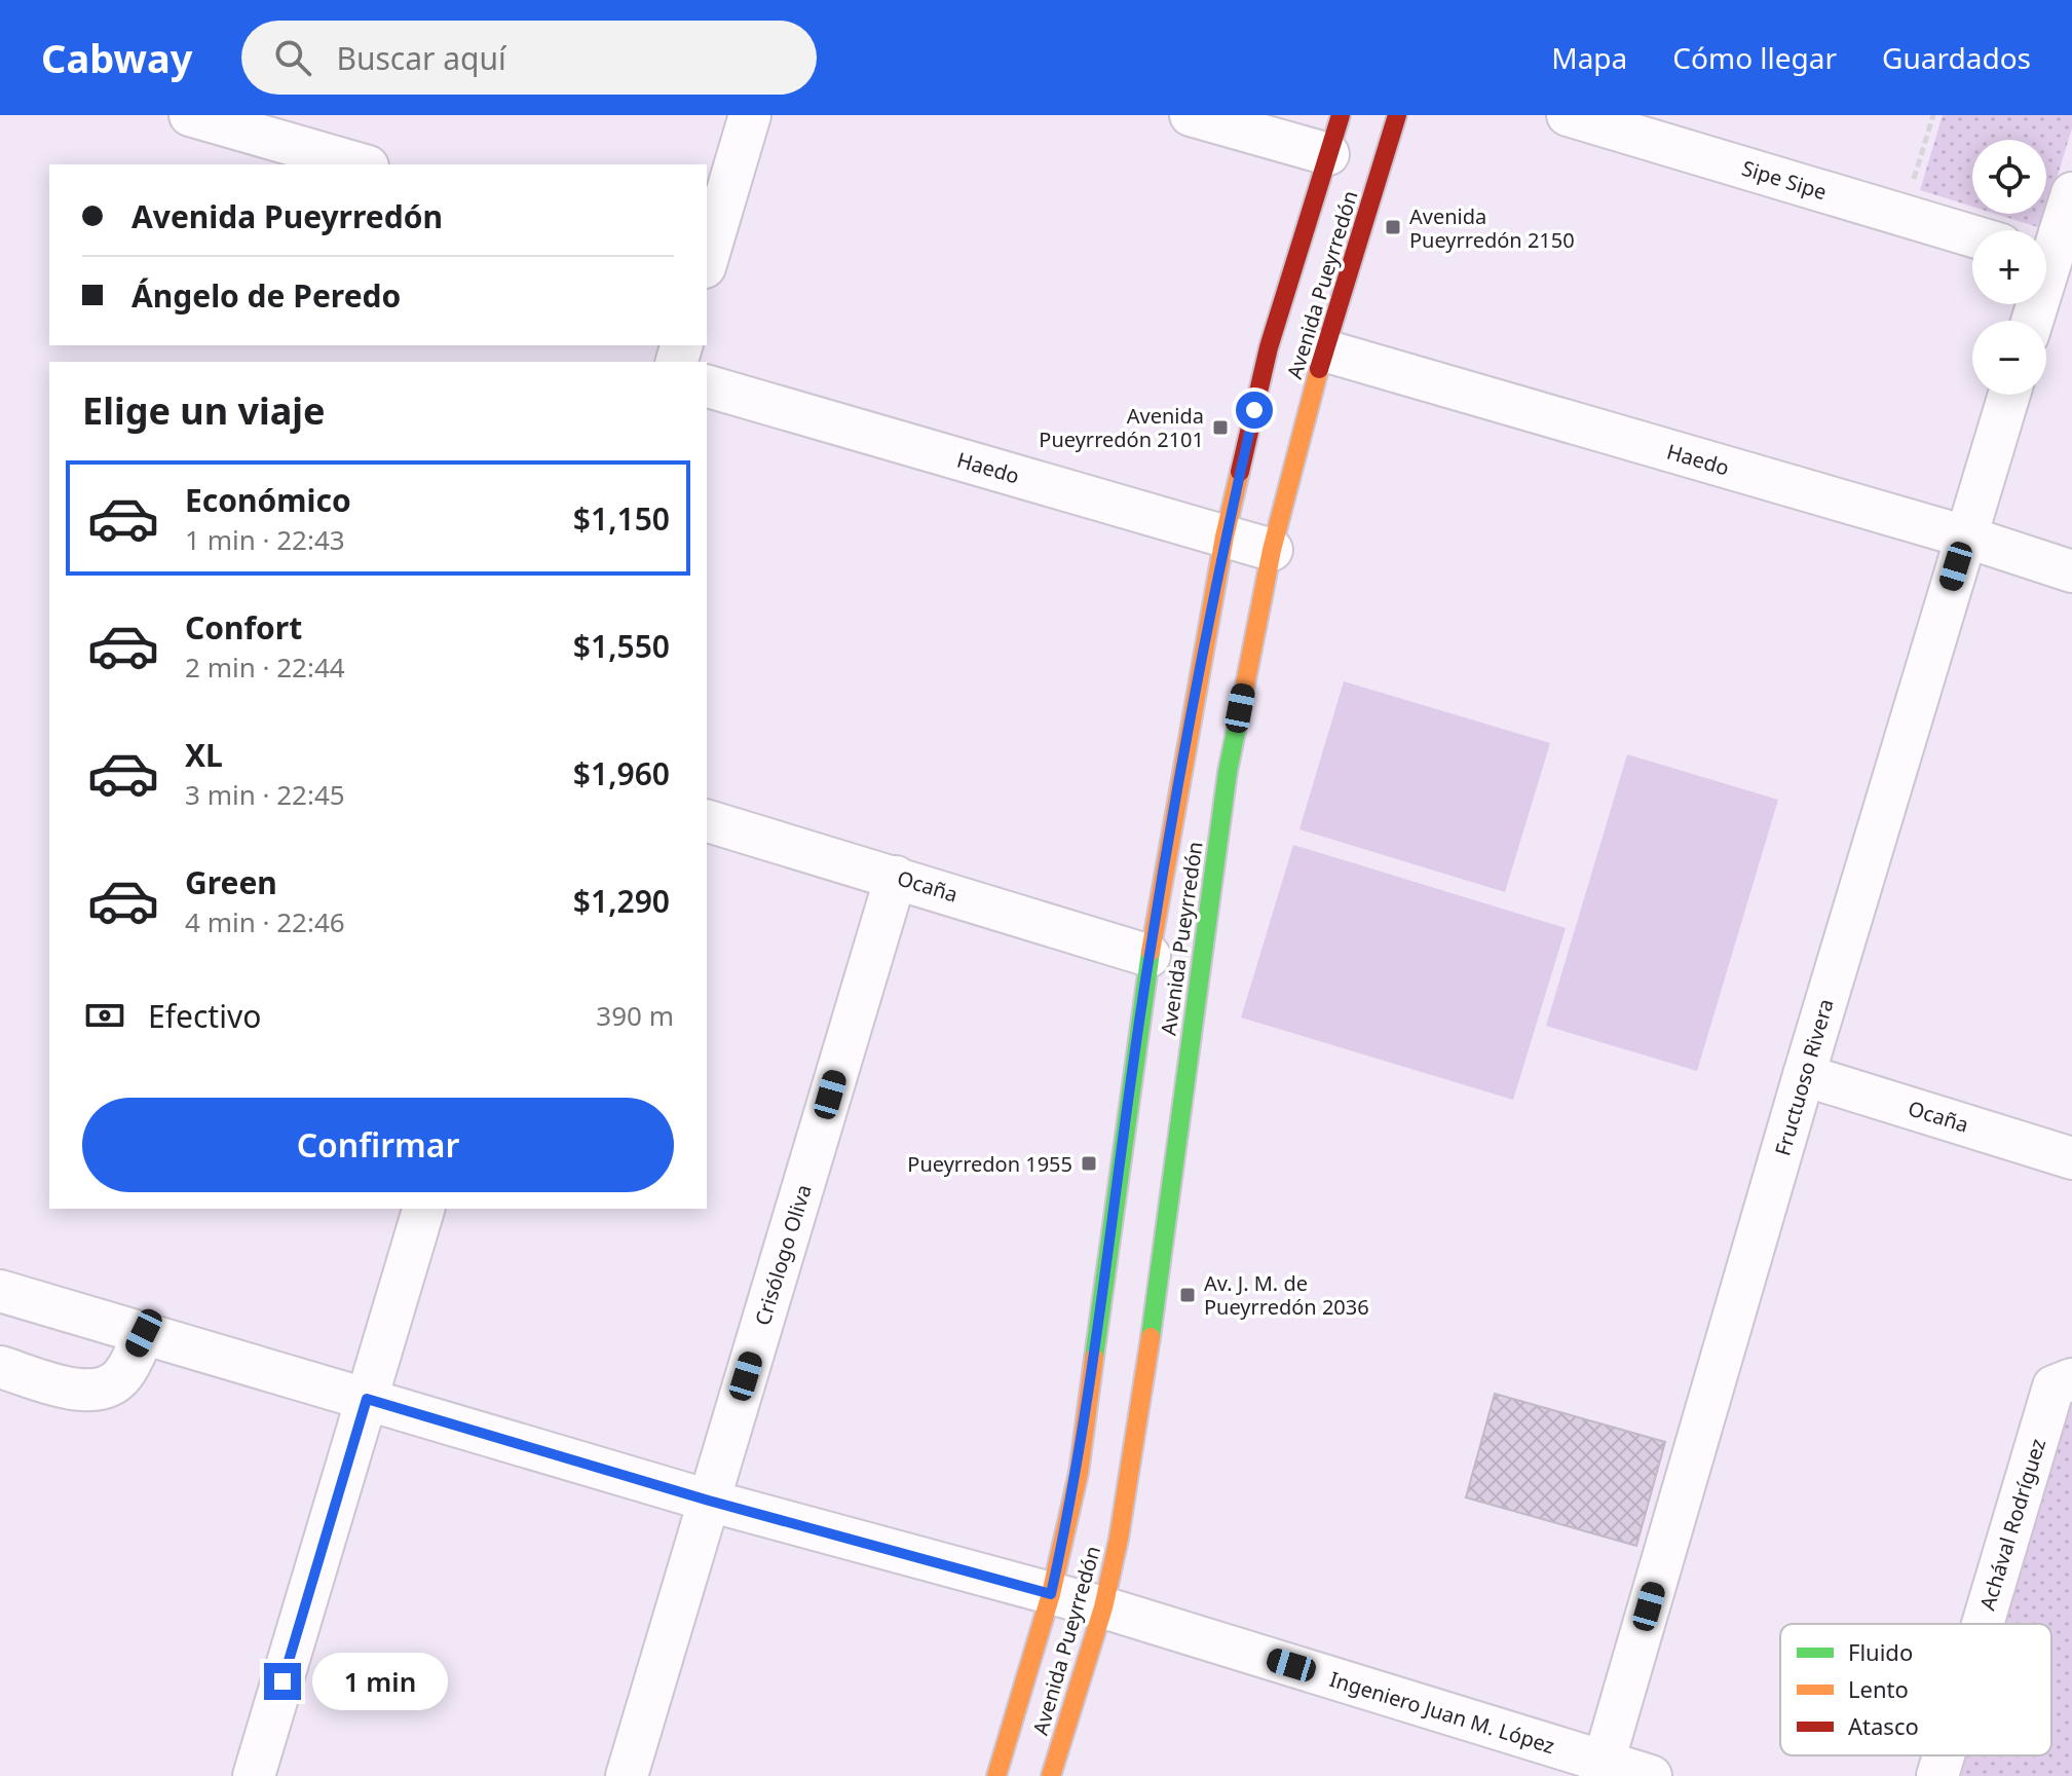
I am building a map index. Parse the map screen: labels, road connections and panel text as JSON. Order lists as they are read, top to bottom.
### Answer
{
  "streets": {
    "main road": ["Avenida Pueyrredón"],
    "street": [
      "Sipe Sipe",
      "Haedo",
      "Ocaña",
      "Fructuoso Rivera",
      "Crisólogo Oliva",
      "Achával Rodríguez",
      "Ingeniero Juan M. López"
    ]
  },
  "crossings": [
    ["Avenida Pueyrredón", "Haedo"],
    ["Avenida Pueyrredón", "Ocaña"],
    ["Avenida Pueyrredón", "Ingeniero Juan M. López"],
    ["Haedo", "Fructuoso Rivera"],
    ["Ocaña", "Fructuoso Rivera"],
    ["Ocaña", "Crisólogo Oliva"],
    ["Fructuoso Rivera", "Ingeniero Juan M. López"],
    ["Crisólogo Oliva", "Ingeniero Juan M. López"]
  ],
  "places": {
    "transit": [
      "Avenida Pueyrredón 2150",
      "Avenida Pueyrredón 2101",
      "Pueyrredon 1955",
      "Av. J. M. de Pueyrredón 2036"
    ]
  },
  "legend": ["Fluido", "Lento", "Atasco"],
  "page": {
    "header": "Cabway",
    "search": "Buscar aquí",
    "nav": ["Mapa", "Cómo llegar", "Guardados"],
    "map_buttons": ["+", "−"],
    "banner": ["Avenida Pueyrredón", "Ángelo de Peredo"],
    "heading": "Elige un viaje",
    "list": [
      {
        "name": "Económico",
        "note": "1 min · 22:43",
        "value": "$1,150"
      },
      {
        "name": "Confort",
        "note": "2 min · 22:44",
        "value": "$1,550"
      },
      {
        "name": "XL",
        "note": "3 min · 22:45",
        "value": "$1,960"
      },
      {
        "name": "Green",
        "note": "4 min · 22:46",
        "value": "$1,290"
      }
    ],
    "pay": ["Efectivo", "390 m"],
    "buttons": "Confirmar",
    "bubble": "1 min"
  }
}
